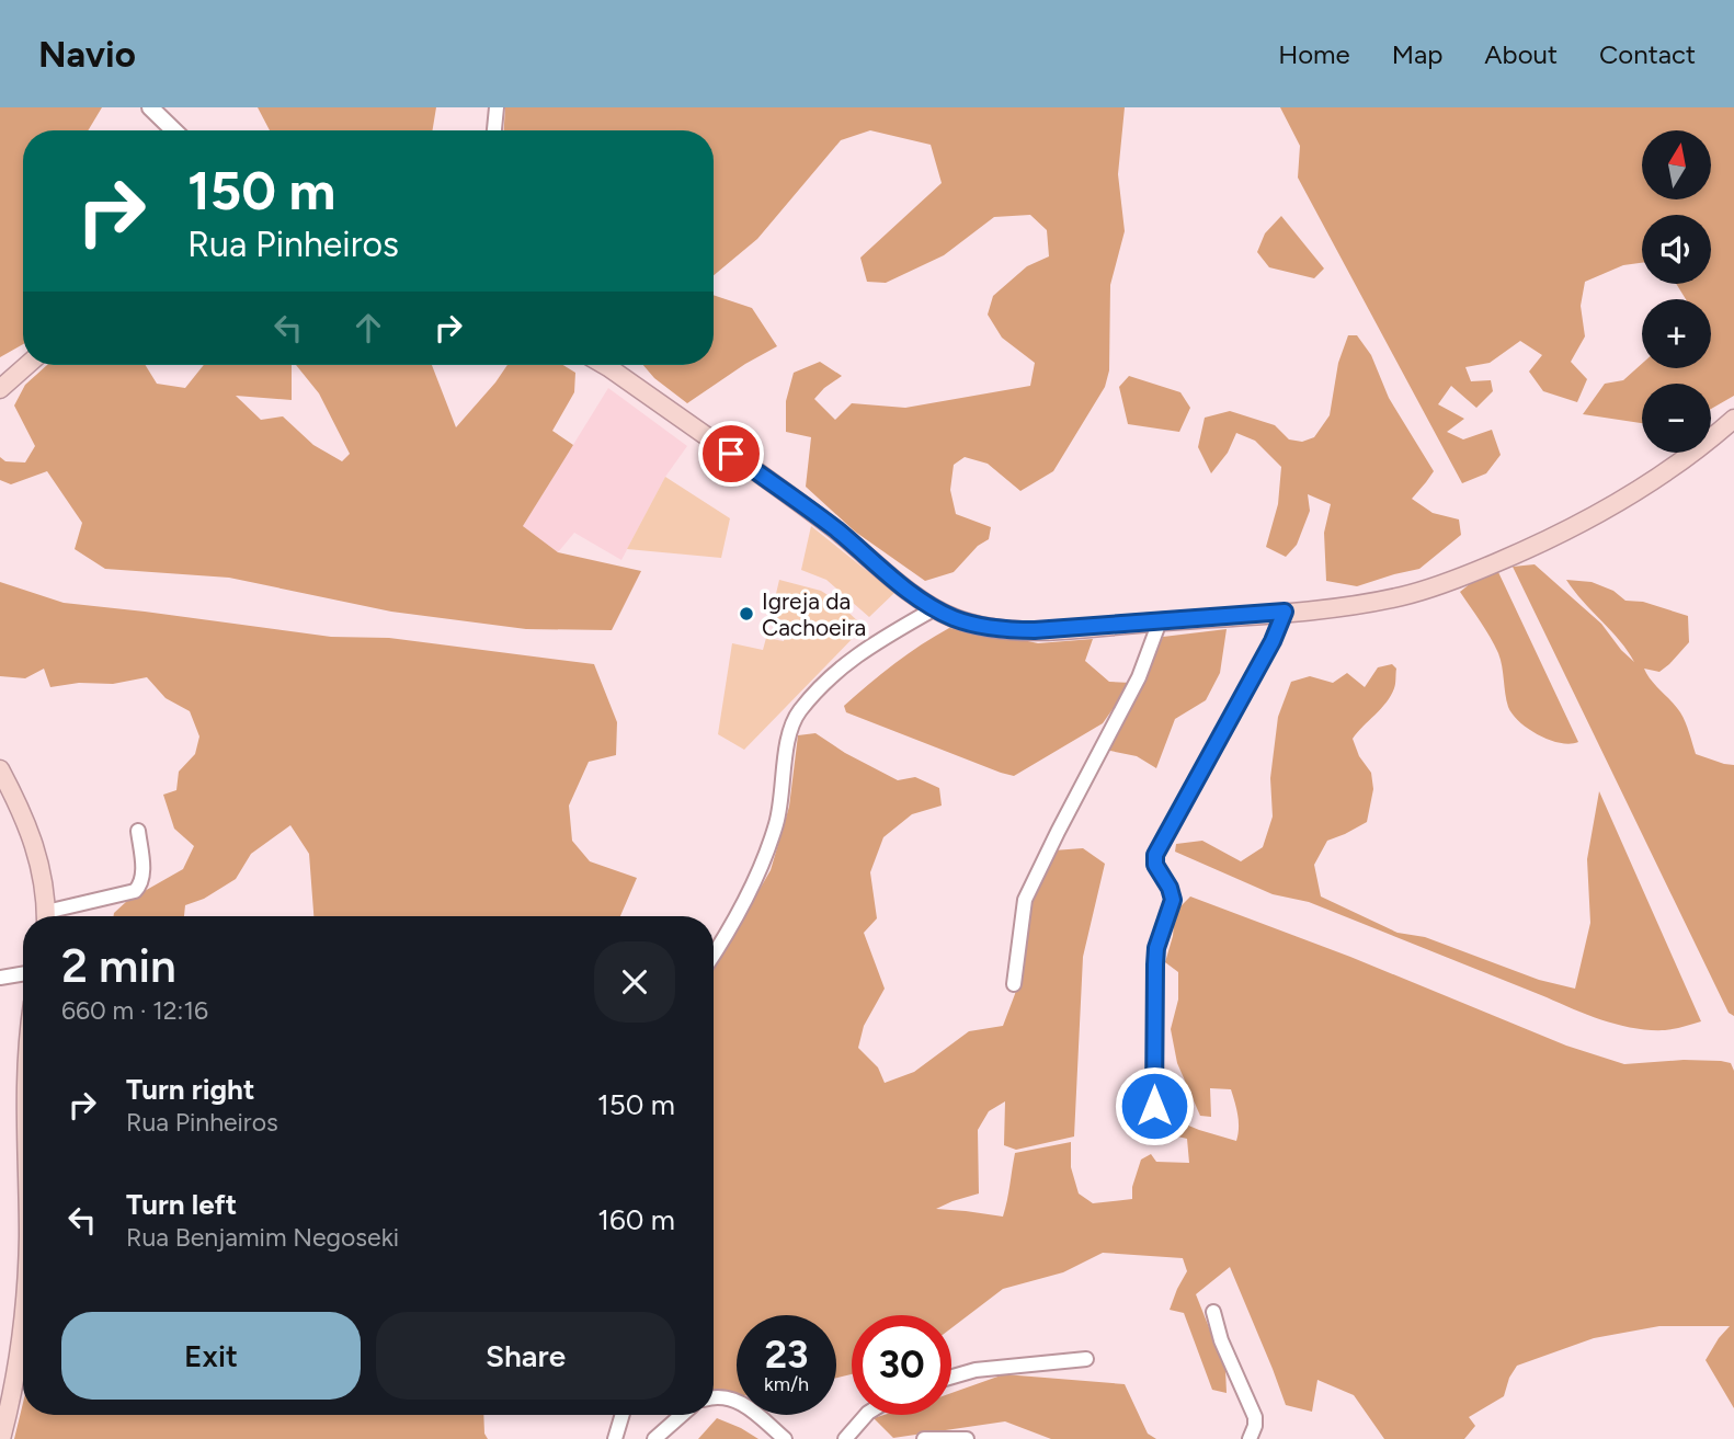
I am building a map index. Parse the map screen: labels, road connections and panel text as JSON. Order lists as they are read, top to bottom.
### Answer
{
  "places": ["Igreja da Cachoeira"],
  "north": "top",
  "page": {
    "header": "Navio",
    "nav": [
      "Home",
      "Map",
      "About",
      "Contact"
    ],
    "map_buttons": ["+", "−"],
    "turn": ["150 m", "Rua Pinheiros"],
    "heading": ["2 min", "660 m · 12:16"],
    "list": [
      {
        "name": "Turn right",
        "note": "Rua Pinheiros",
        "value": "150 m"
      },
      {
        "name": "Turn left",
        "note": "Rua Benjamim Negoseki",
        "value": "160 m"
      }
    ],
    "buttons": ["Exit", "Share"],
    "speed": "23 km/h",
    "limit": "30"
  }
}
